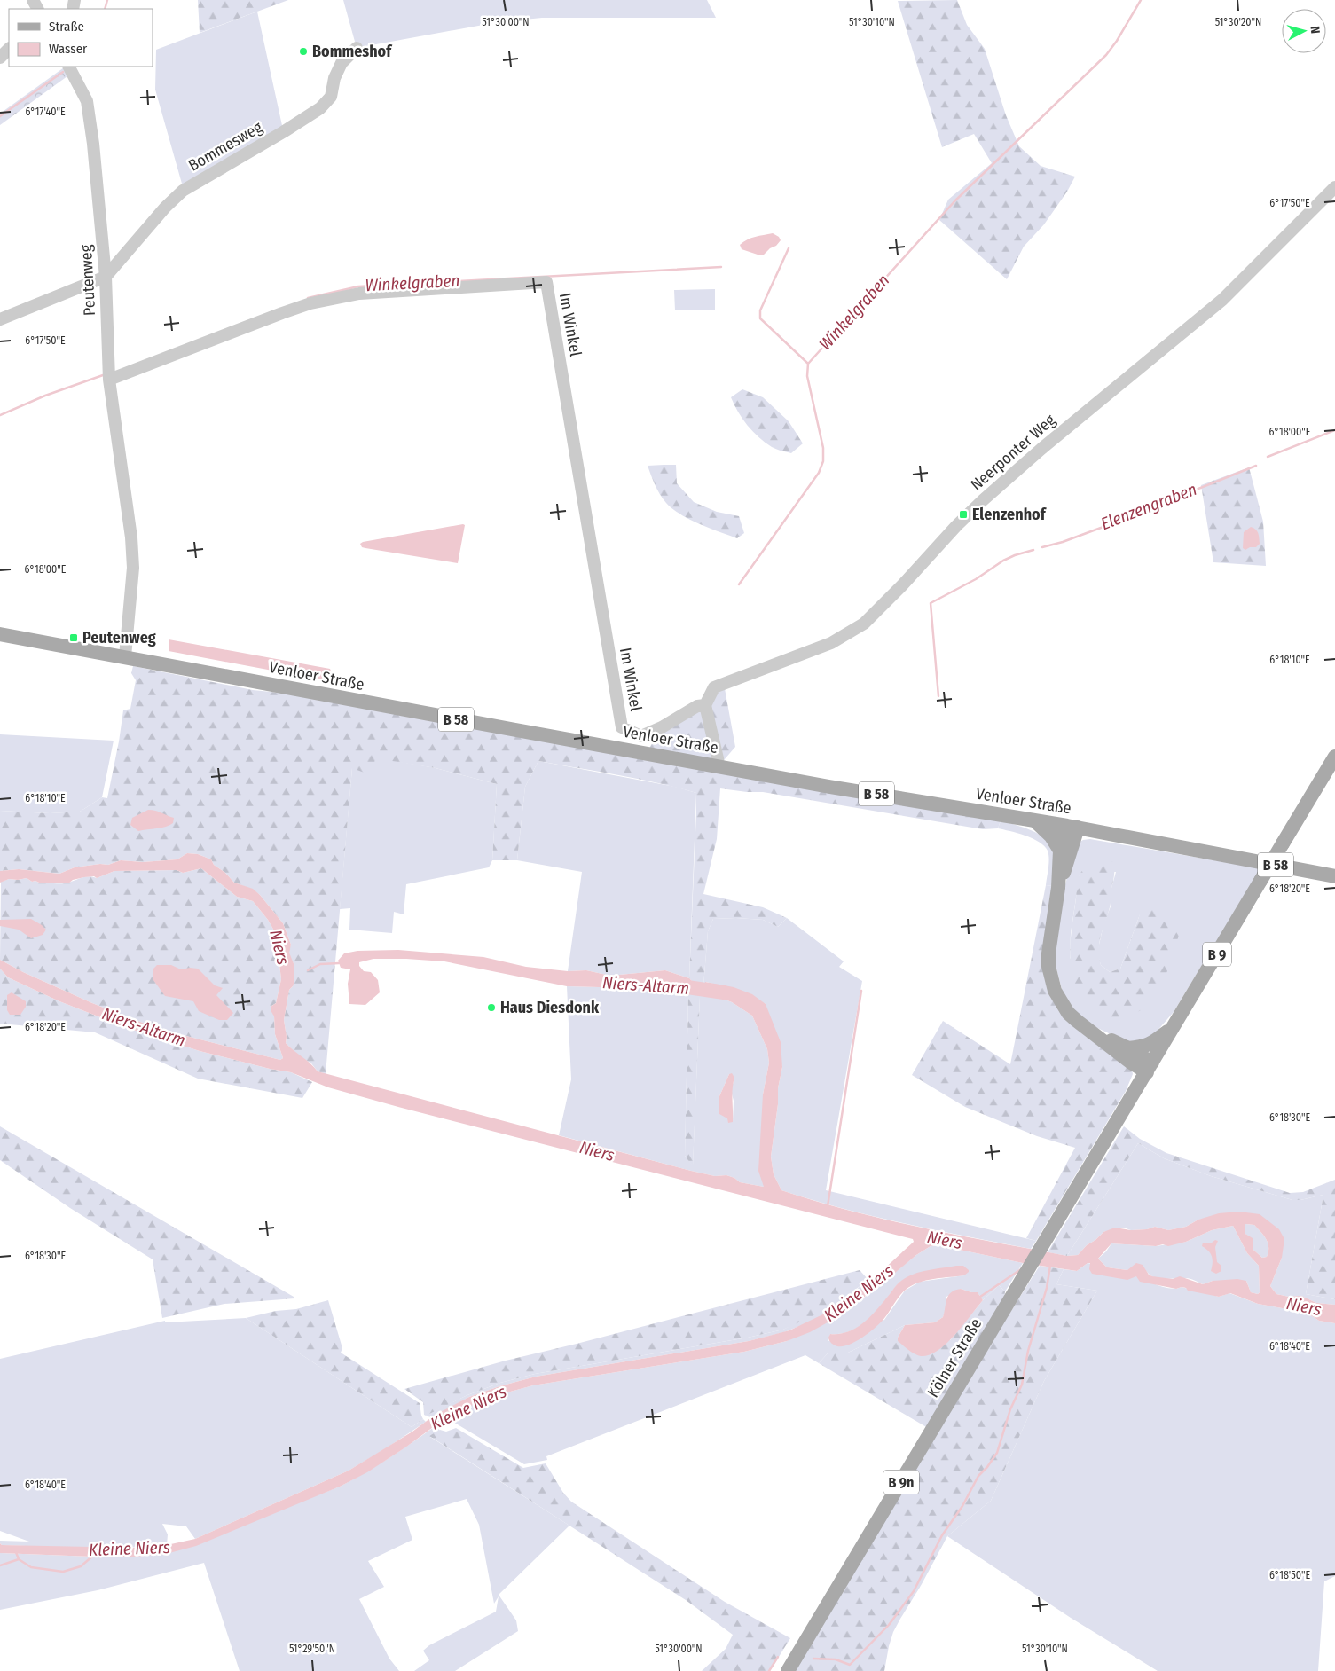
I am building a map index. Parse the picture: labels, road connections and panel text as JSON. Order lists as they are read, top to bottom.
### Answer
{
  "streets": {
    "main road": [
      "Venloer Straße",
      "B 58",
      "B 9",
      "Kölner Straße",
      "B 9n"
    ],
    "street": [
      "Bommesweg",
      "Peutenweg",
      "Im Winkel",
      "Neerponter Weg"
    ]
  },
  "crossings": [
    ["Bommesweg", "Peutenweg"],
    ["Peutenweg", "Im Winkel"],
    ["Peutenweg", "Venloer Straße"],
    ["Im Winkel", "Neerponter Weg"],
    ["B 9", "Kölner Straße"]
  ],
  "water": [
    "Winkelgraben",
    "Elenzengraben",
    "Niers",
    "Niers-Altarm",
    "Kleine Niers"
  ],
  "places": {
    "other": ["Bommeshof", "Haus Diesdonk"],
    "transit": ["Elenzenhof", "Peutenweg"]
  },
  "legend": ["Straße", "Wasser"],
  "north": "right",
  "coordinates": [
    "51°30'00\"N",
    "51°30'10\"N",
    "51°30'20\"N",
    "6°17'40\"E",
    "6°17'50\"E",
    "6°18'00\"E",
    "6°18'10\"E",
    "6°18'20\"E",
    "6°18'30\"E",
    "6°18'40\"E",
    "6°18'50\"E",
    "51°29'50\"N"
  ]
}
